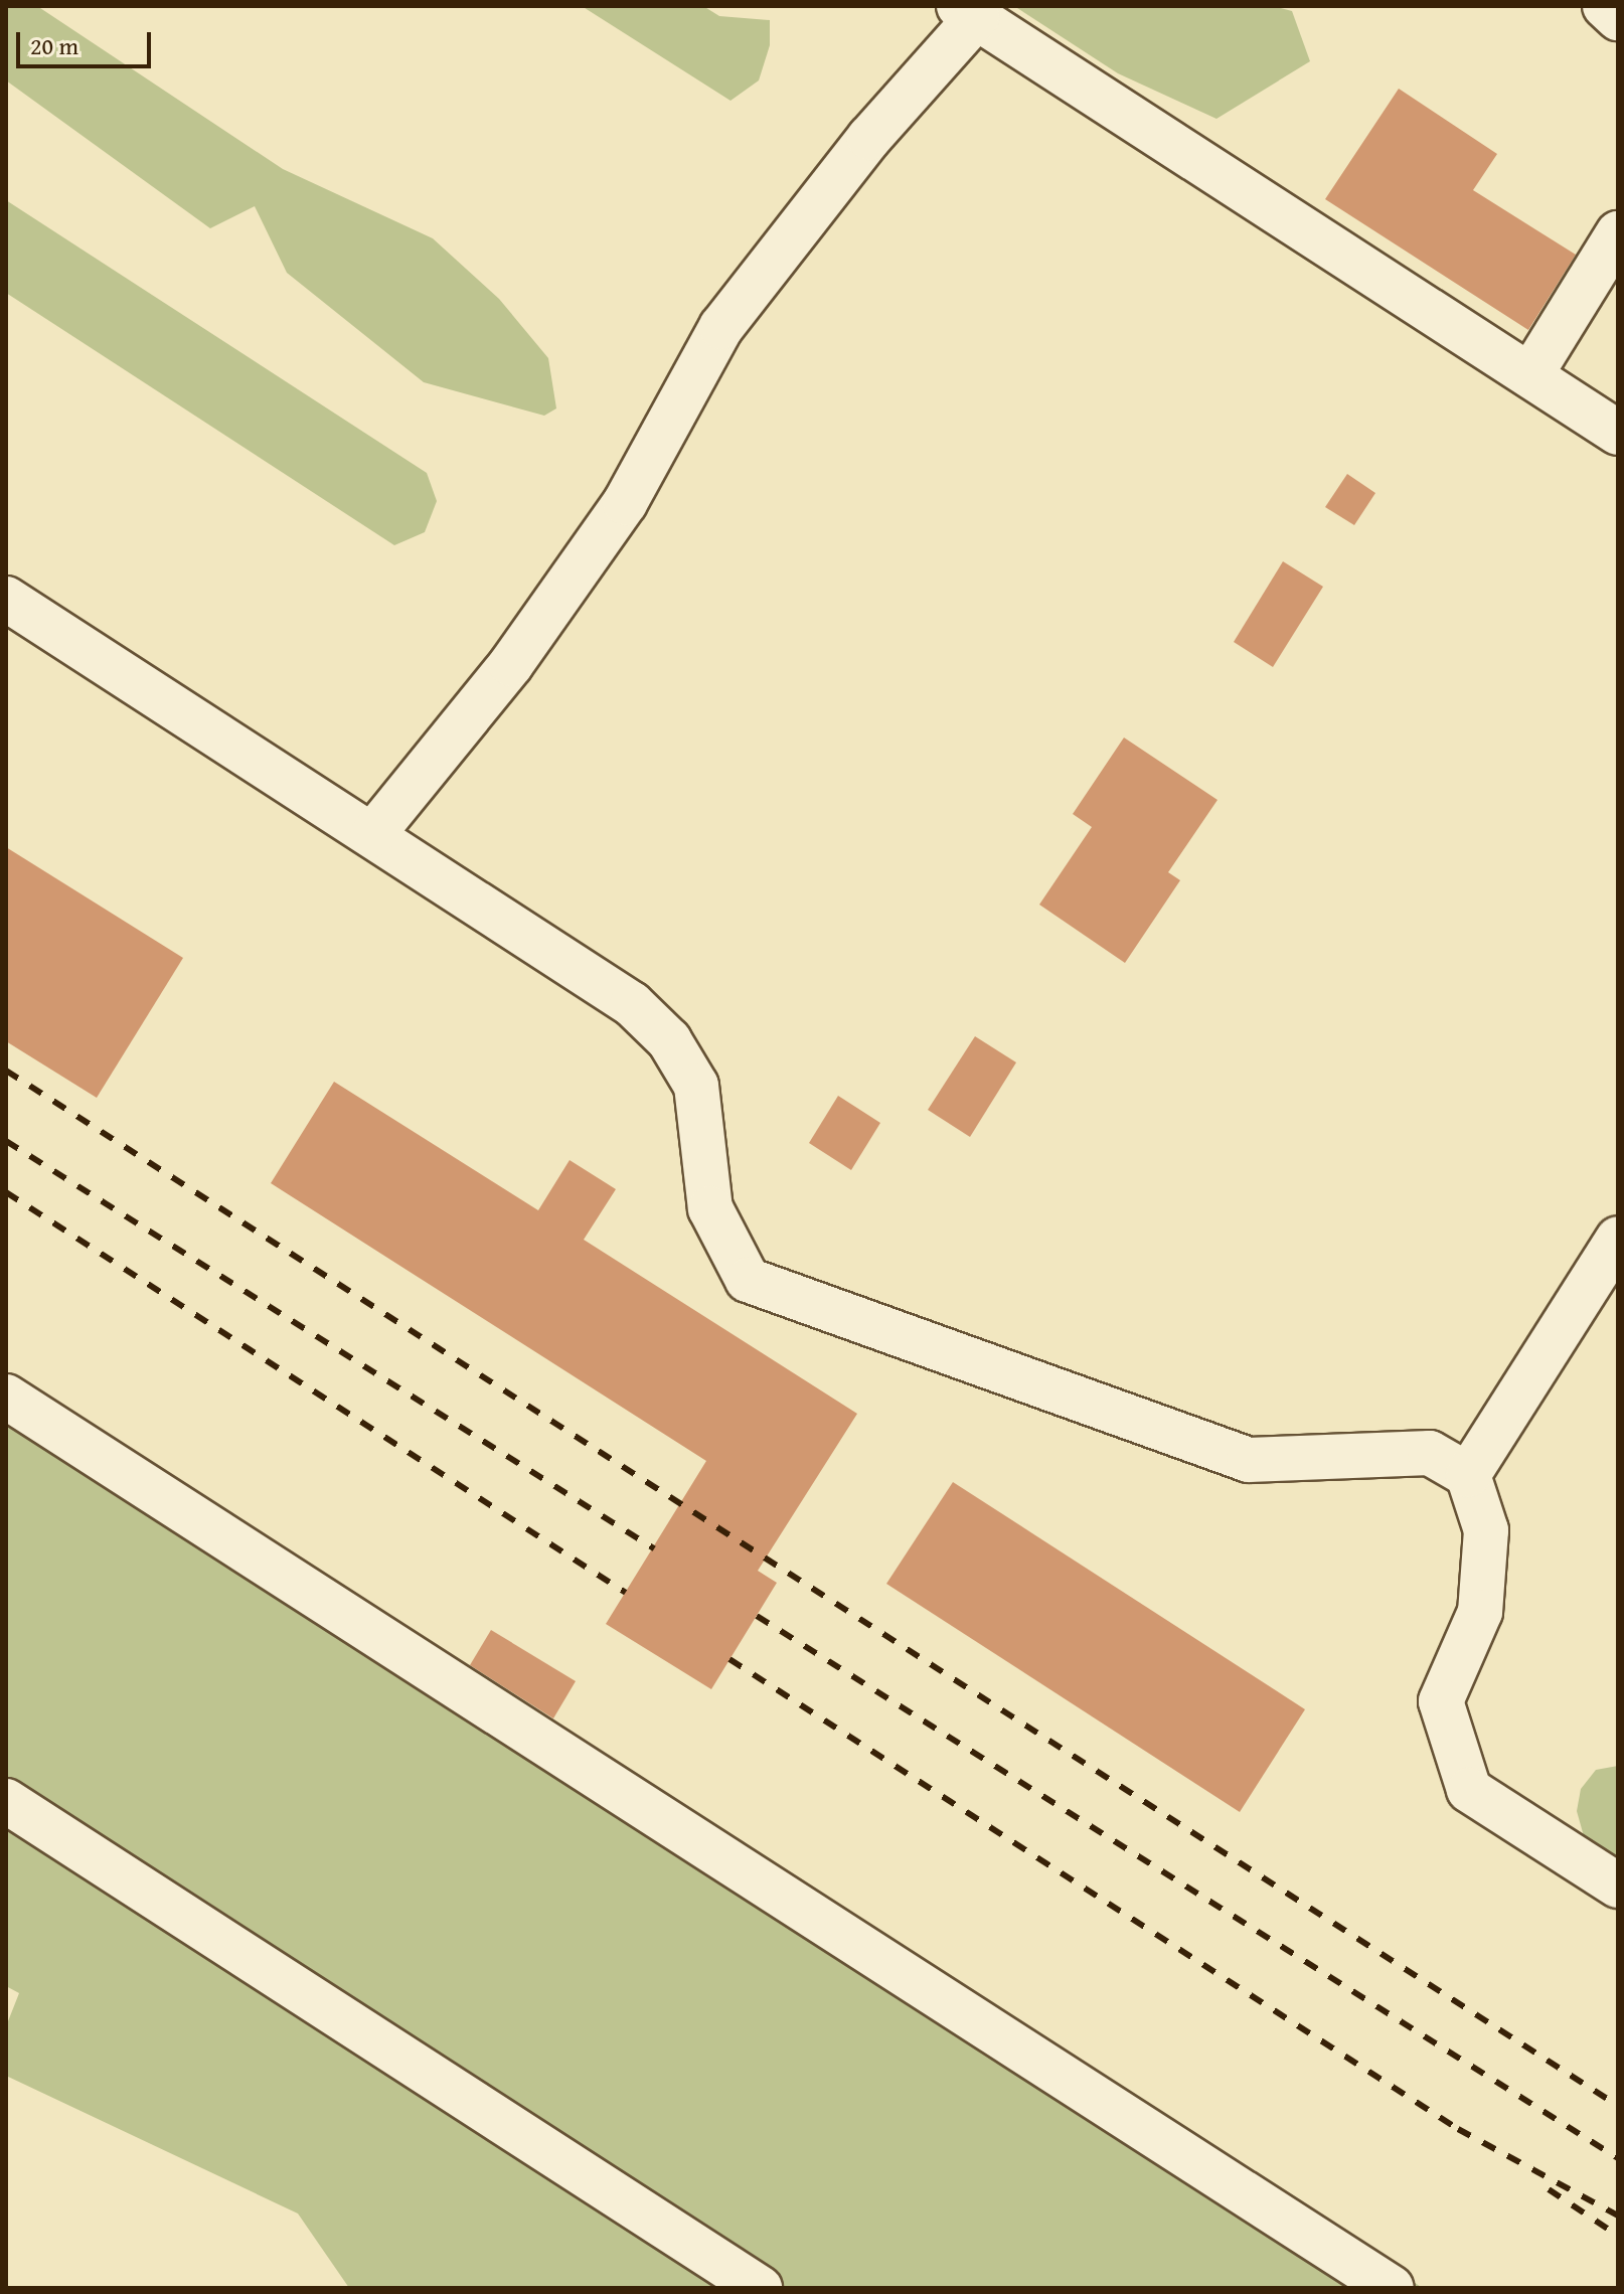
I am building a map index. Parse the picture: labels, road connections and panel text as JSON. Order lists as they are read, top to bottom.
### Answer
{
  "scale_bar": "20 m"
}
